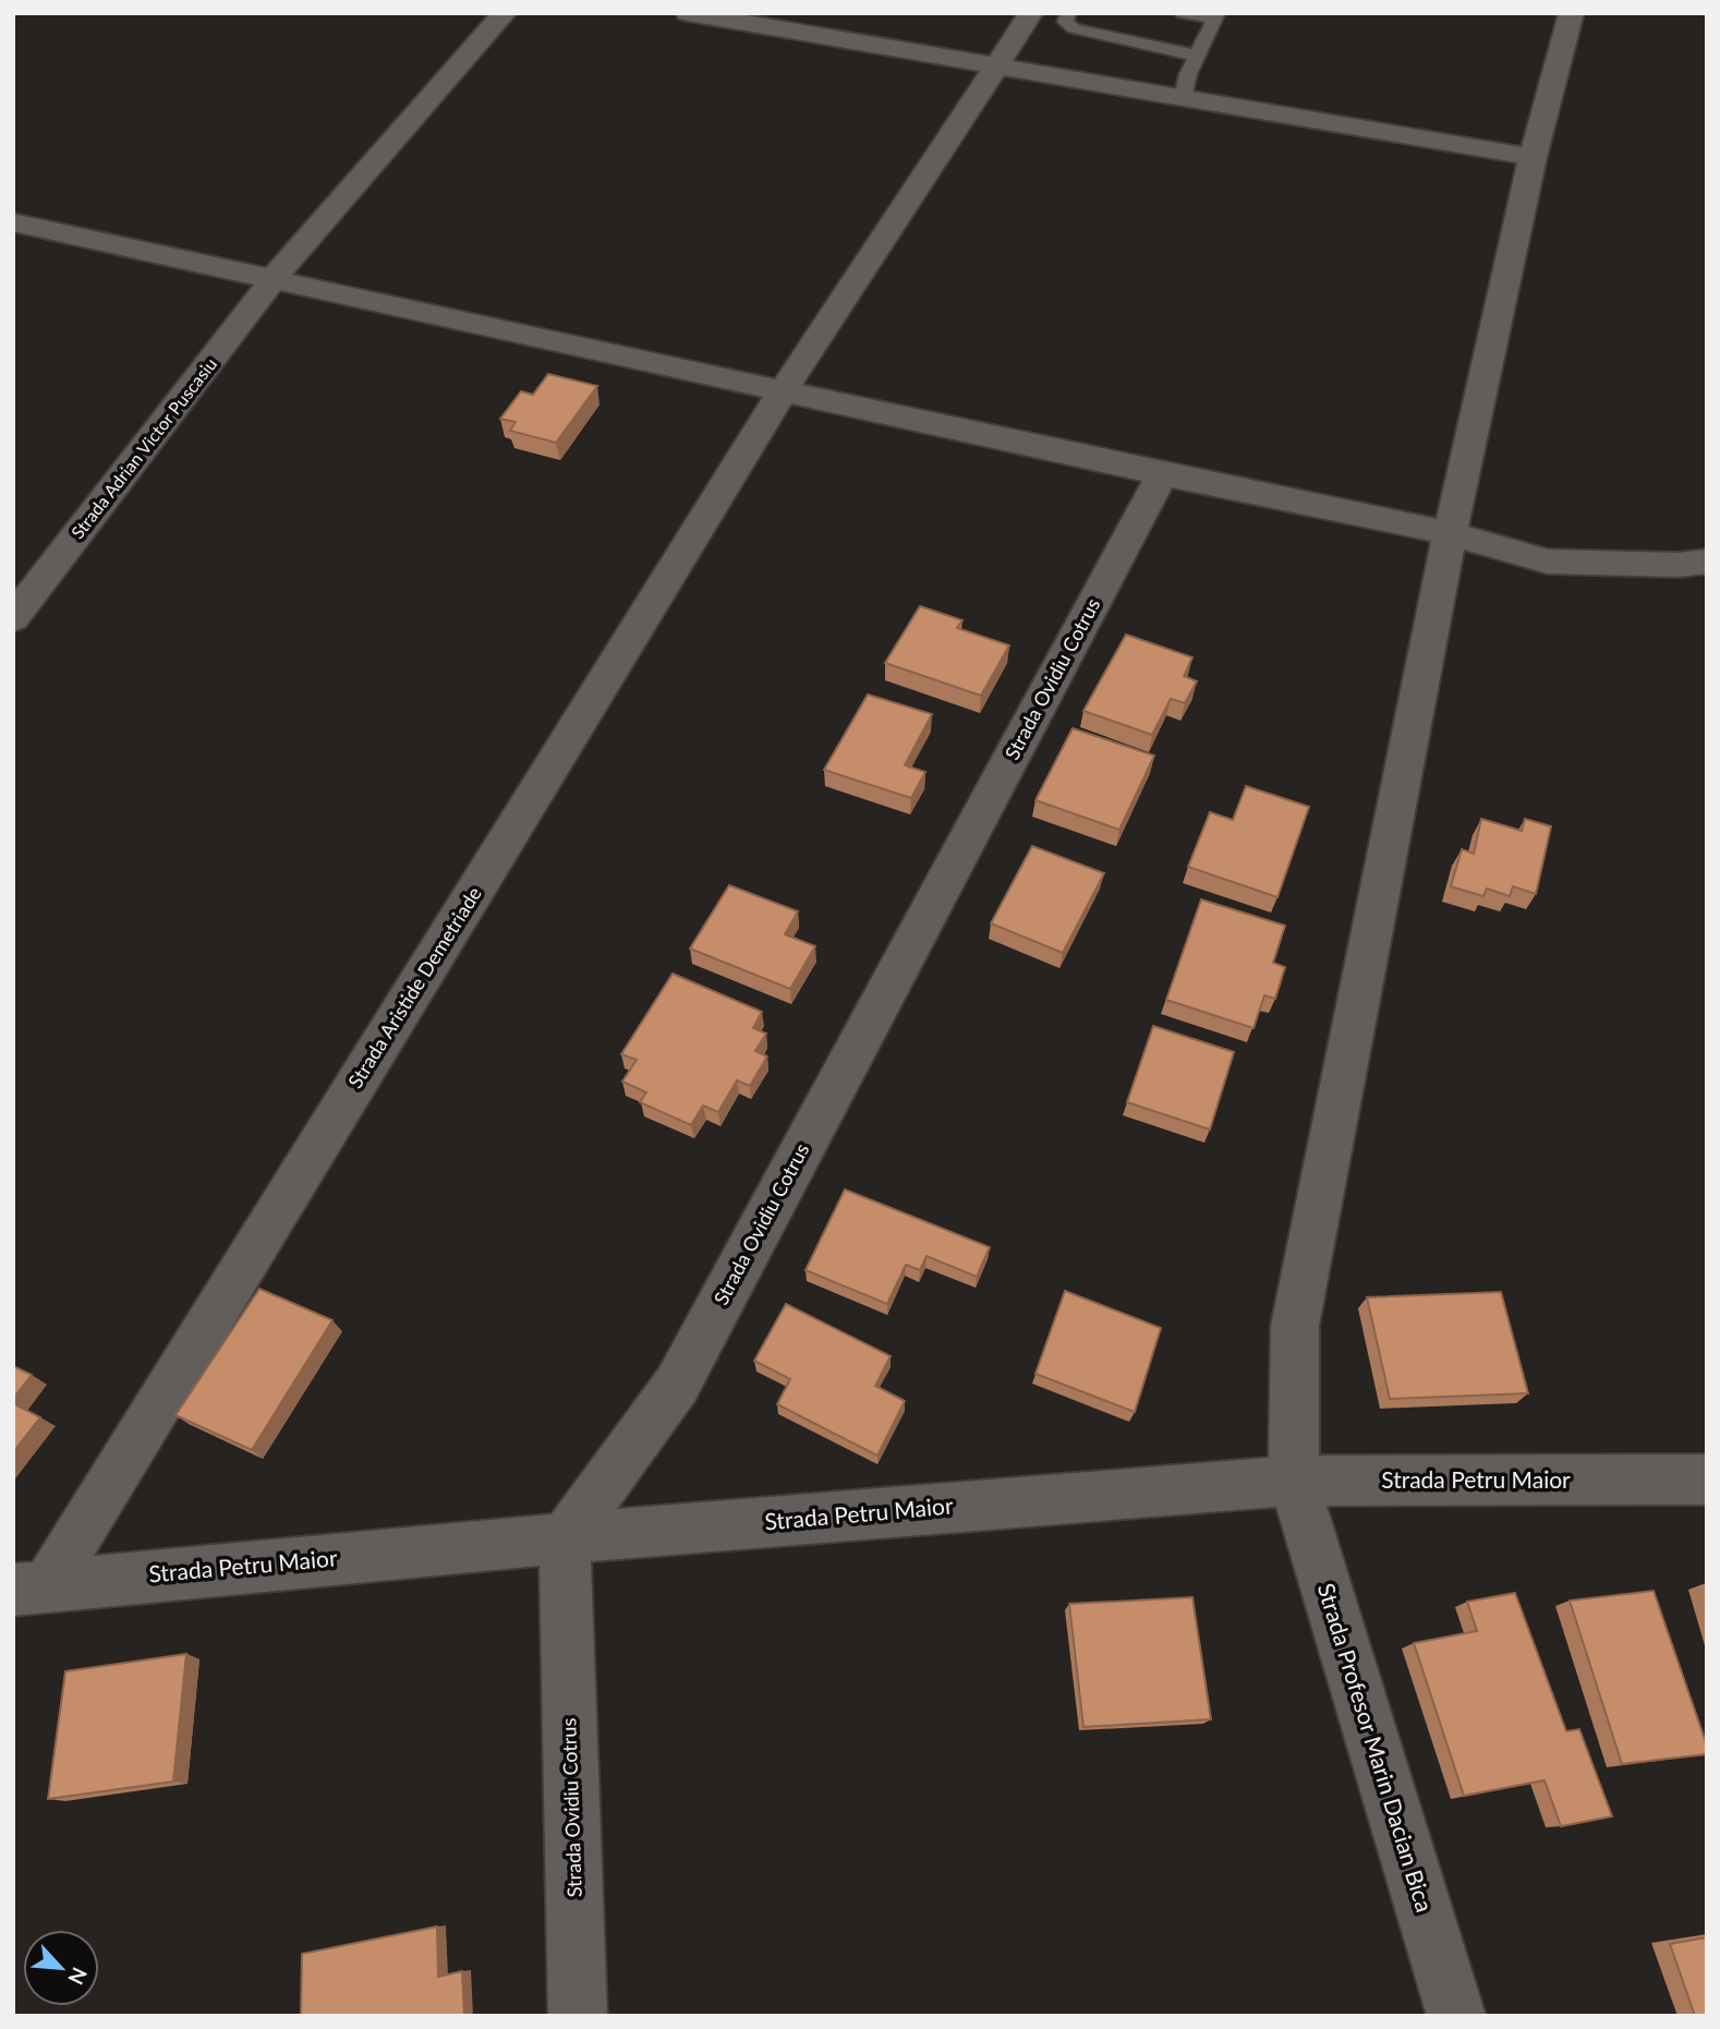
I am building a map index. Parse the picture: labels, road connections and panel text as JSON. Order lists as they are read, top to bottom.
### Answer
{
  "streets": {
    "street": [
      "Strada Adrian Victor Puscasiu",
      "Strada Ovidiu Cotrus",
      "Strada Aristide Demetriade",
      "Strada Petru Maior",
      "Strada Profesor Marin Dacian Bica"
    ]
  },
  "crossings": [
    ["Strada Ovidiu Cotrus", "Strada Petru Maior"],
    ["Strada Aristide Demetriade", "Strada Petru Maior"],
    ["Strada Petru Maior", "Strada Profesor Marin Dacian Bica"]
  ],
  "north": "bottom right"
}
